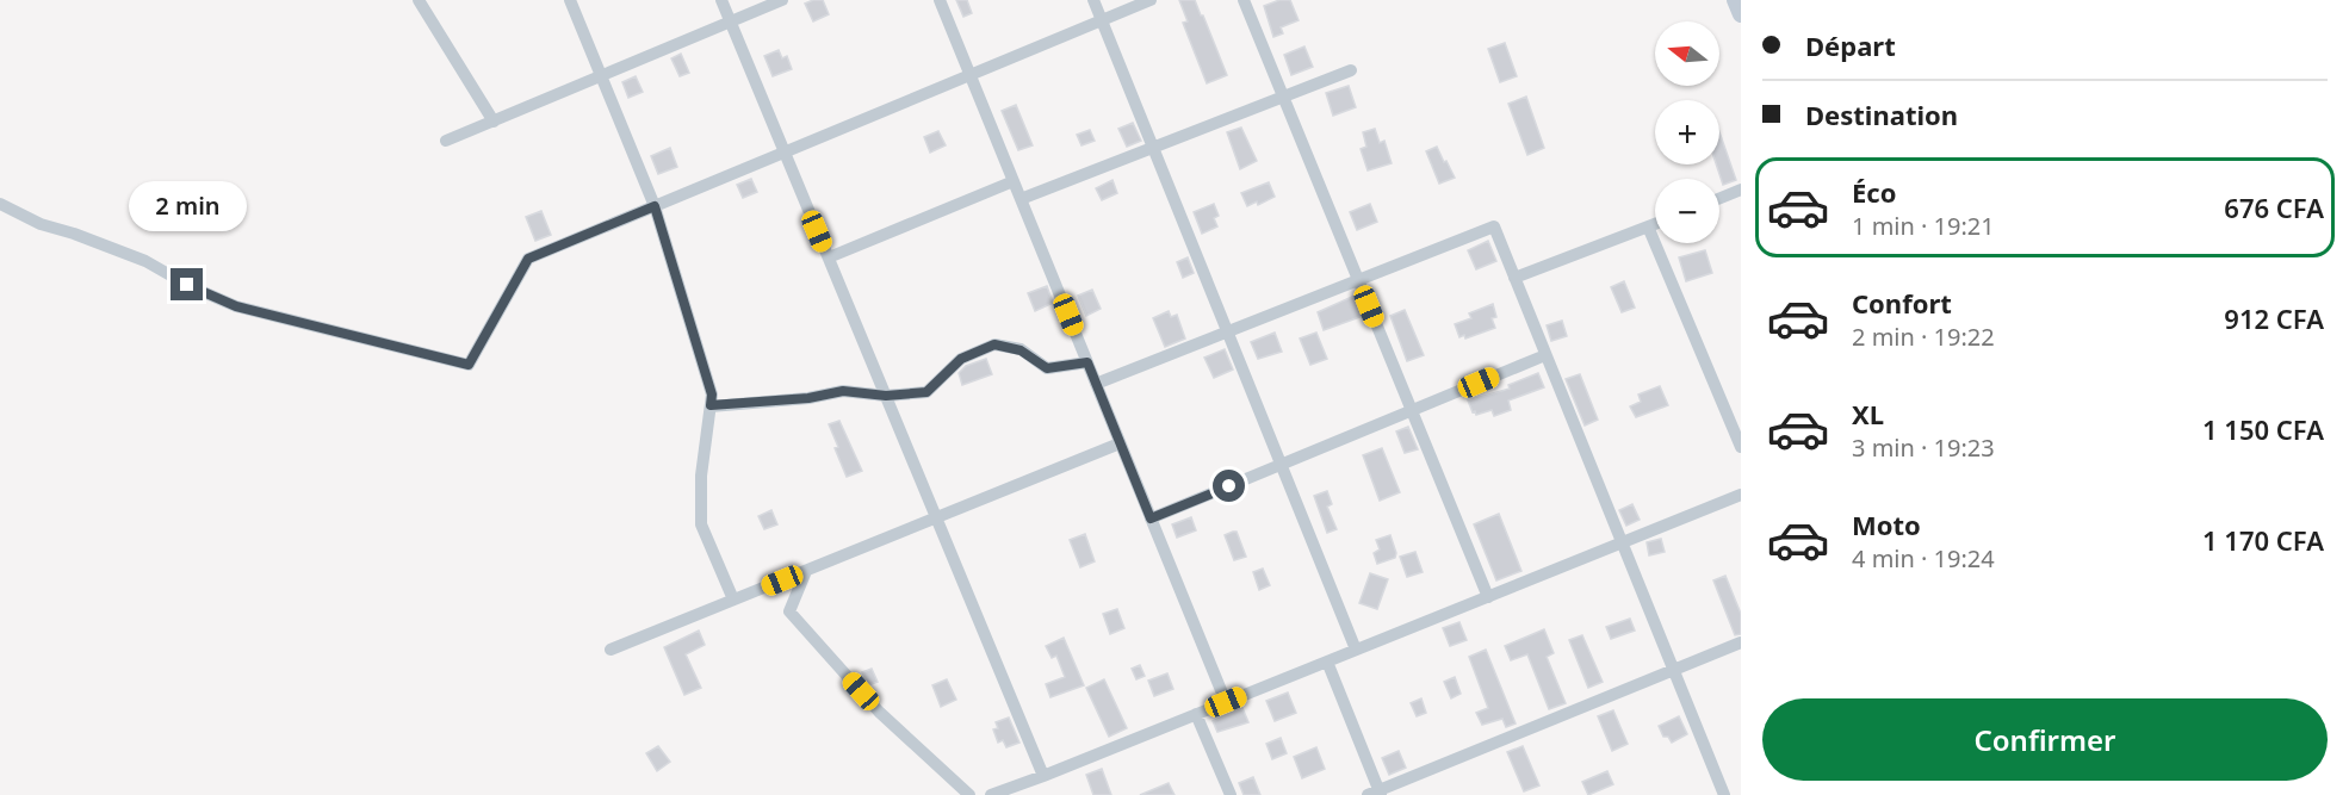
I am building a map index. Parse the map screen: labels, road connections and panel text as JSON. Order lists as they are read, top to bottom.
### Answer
{
  "north": "left",
  "page": {
    "banner": ["Départ", "Destination"],
    "map_buttons": ["+", "−"],
    "list": [
      {
        "name": "Éco",
        "note": "1 min · 19:21",
        "value": "676 CFA"
      },
      {
        "name": "Confort",
        "note": "2 min · 19:22",
        "value": "912 CFA"
      },
      {
        "name": "XL",
        "note": "3 min · 19:23",
        "value": "1 150 CFA"
      },
      {
        "name": "Moto",
        "note": "4 min · 19:24",
        "value": "1 170 CFA"
      }
    ],
    "bubble": "2 min",
    "buttons": "Confirmer"
  }
}
